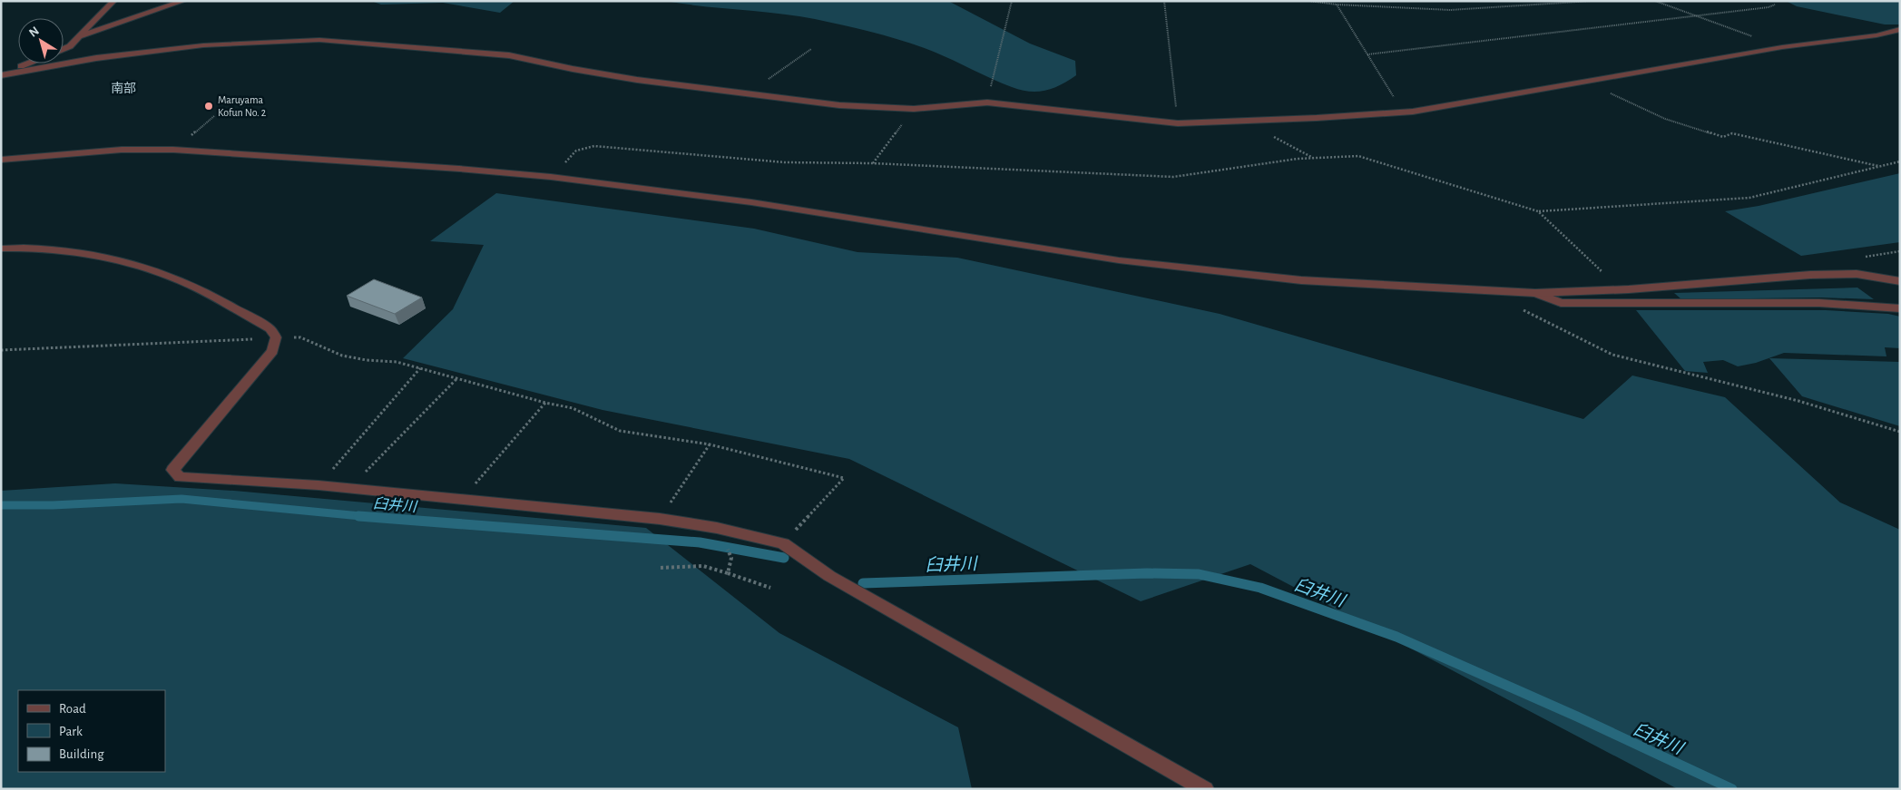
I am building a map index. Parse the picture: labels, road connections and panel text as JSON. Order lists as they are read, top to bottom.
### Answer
{
  "districts": ["南部"],
  "water": ["臼井川"],
  "places": ["Maruyama Kofun No. 2"],
  "legend": ["Road", "Park", "Building"],
  "north": "top left"
}
